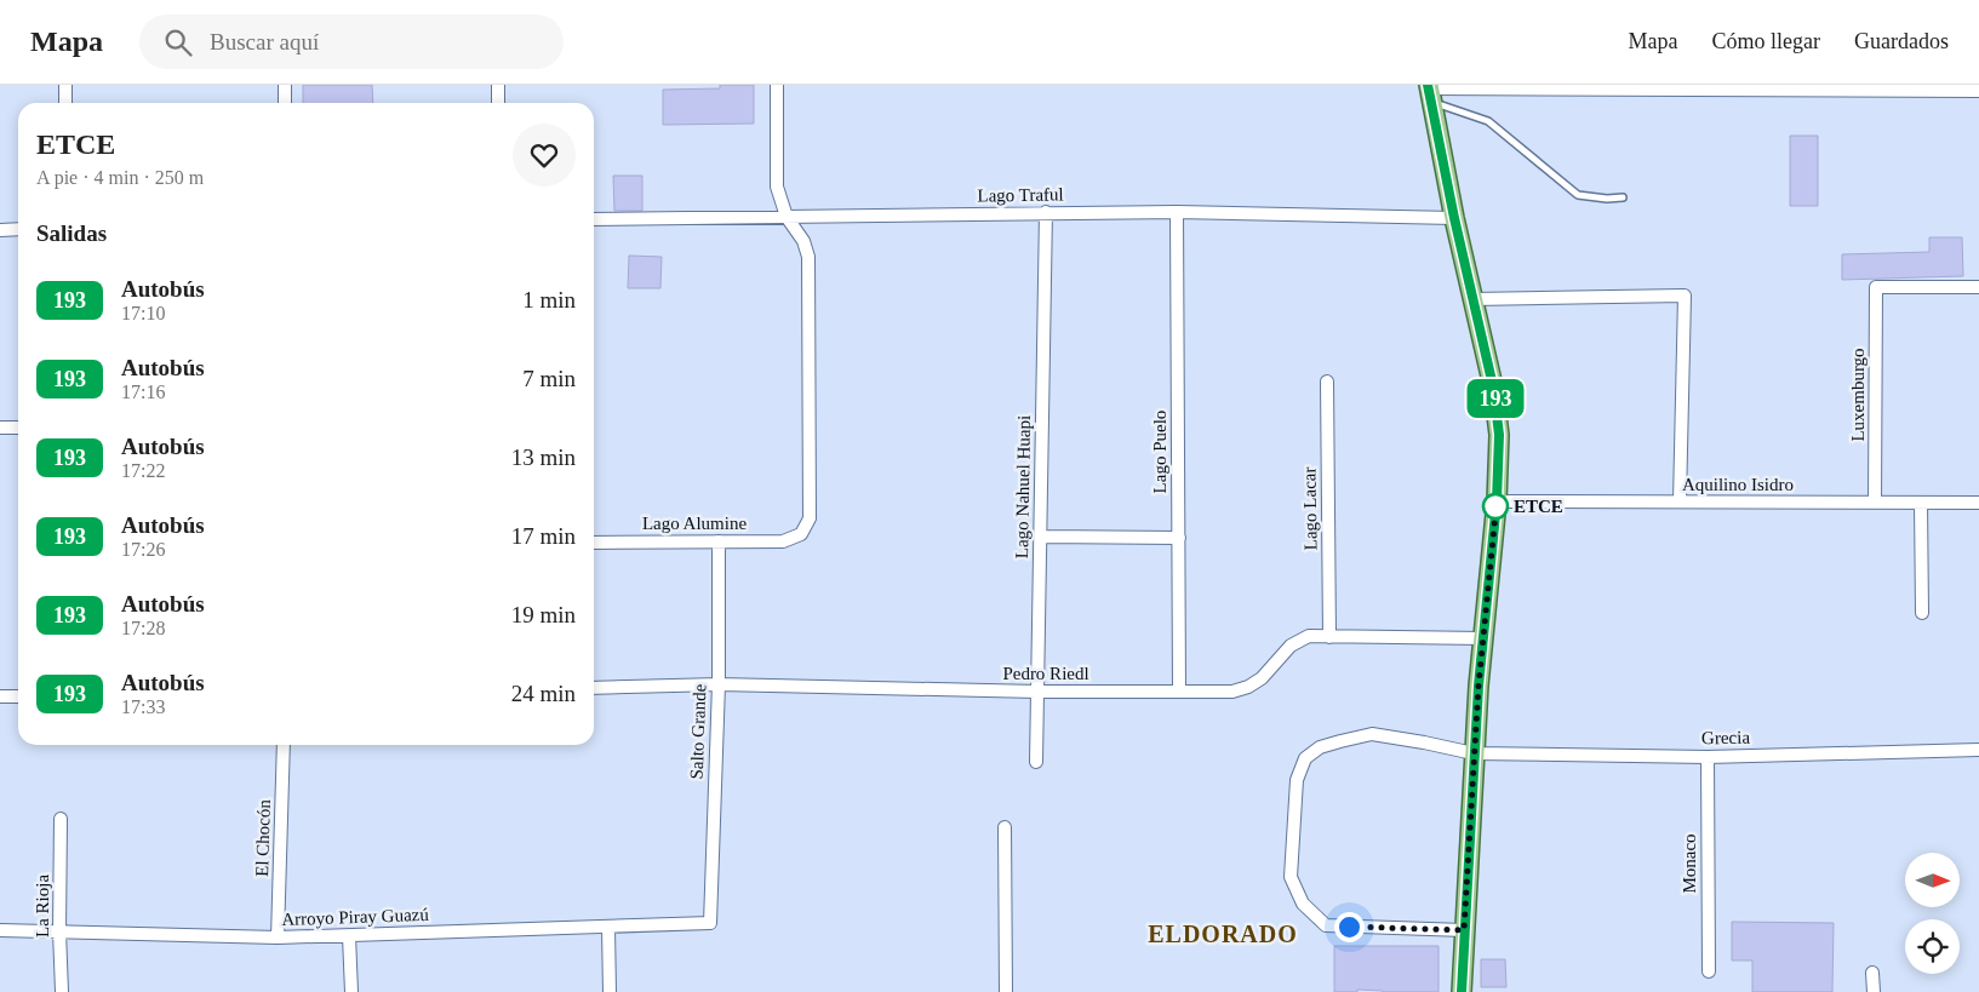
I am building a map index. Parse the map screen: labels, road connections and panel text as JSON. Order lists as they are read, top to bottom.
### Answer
{
  "streets": {
    "street": [
      "Lago Traful",
      "Luxemburgo",
      "Lago Puelo",
      "Aquilino Isidro",
      "Lago Nahuel Huapi",
      "Lago Lacar",
      "Lago Alumine",
      "Pedro Riedl",
      "Salto Grande",
      "Grecia",
      "El Chocón",
      "Monaco",
      "La Rioja",
      "Arroyo Piray Guazú"
    ]
  },
  "crossings": [
    ["Lago Traful", "Lago Puelo"],
    ["Lago Traful", "Lago Nahuel Huapi"],
    ["Lago Traful", "Lago Alumine"],
    ["Luxemburgo", "Aquilino Isidro"],
    ["Lago Puelo", "Pedro Riedl"],
    ["Lago Nahuel Huapi", "Pedro Riedl"],
    ["Lago Lacar", "Pedro Riedl"],
    ["Lago Alumine", "Salto Grande"],
    ["Pedro Riedl", "Salto Grande"],
    ["Salto Grande", "Arroyo Piray Guazú"],
    ["Grecia", "Monaco"],
    ["El Chocón", "Arroyo Piray Guazú"],
    ["La Rioja", "Arroyo Piray Guazú"]
  ],
  "districts": ["ELDORADO"],
  "places": ["ETCE"],
  "lines": ["bus line 193"],
  "north": "right",
  "page": {
    "header": "Mapa",
    "search": "Buscar aquí",
    "nav": ["Mapa", "Cómo llegar", "Guardados"],
    "on_map": "193",
    "heading": [
      ["ETCE", "A pie · 4 min · 250 m"],
      "Salidas"
    ],
    "list": [
      {
        "mark": "193",
        "name": "Autobús",
        "note": "17:10",
        "value": "1 min"
      },
      {
        "mark": "193",
        "name": "Autobús",
        "note": "17:16",
        "value": "7 min"
      },
      {
        "mark": "193",
        "name": "Autobús",
        "note": "17:22",
        "value": "13 min"
      },
      {
        "mark": "193",
        "name": "Autobús",
        "note": "17:26",
        "value": "17 min"
      },
      {
        "mark": "193",
        "name": "Autobús",
        "note": "17:28",
        "value": "19 min"
      },
      {
        "mark": "193",
        "name": "Autobús",
        "note": "17:33",
        "value": "24 min"
      }
    ]
  }
}
